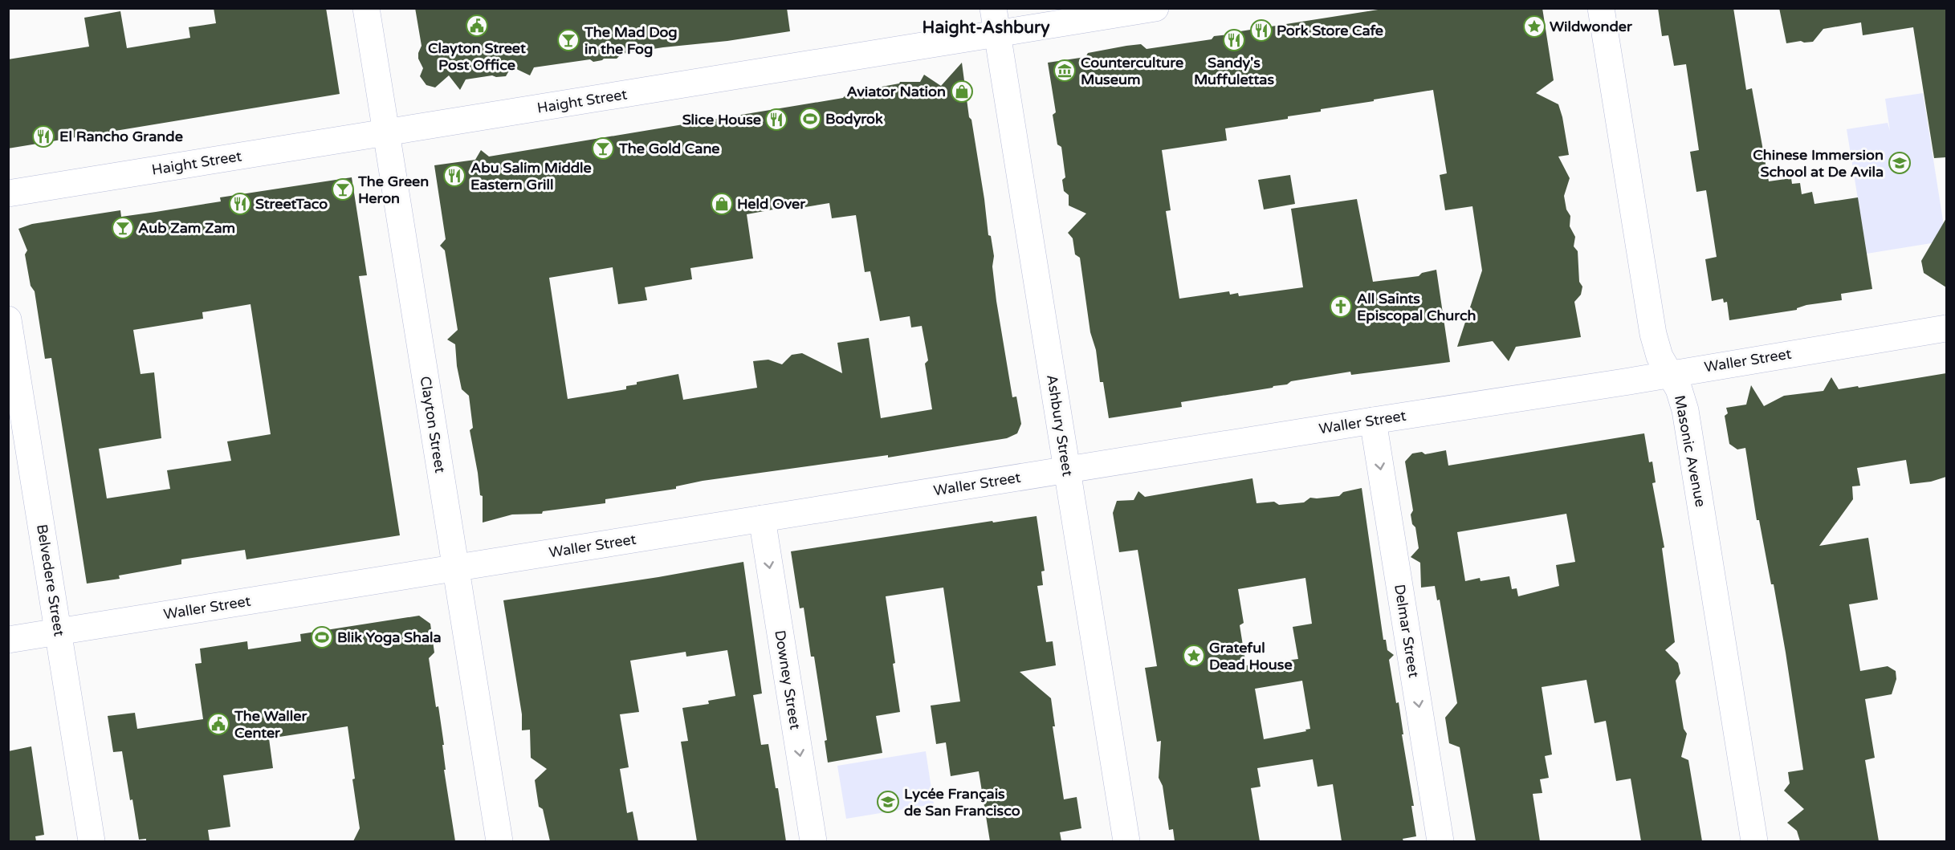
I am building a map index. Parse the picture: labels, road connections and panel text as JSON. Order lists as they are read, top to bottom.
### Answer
{
  "streets": {
    "street": [
      "Haight Street",
      "Waller Street",
      "Clayton Street",
      "Ashbury Street",
      "Masonic Avenue",
      "Belvedere Street",
      "Delmar Street",
      "Downey Street"
    ]
  },
  "crossings": [
    ["Haight Street", "Clayton Street"],
    ["Haight Street", "Ashbury Street"],
    ["Waller Street", "Clayton Street"],
    ["Waller Street", "Ashbury Street"],
    ["Waller Street", "Masonic Avenue"],
    ["Waller Street", "Belvedere Street"],
    ["Waller Street", "Delmar Street"],
    ["Waller Street", "Downey Street"]
  ],
  "one_way": ["Delmar Street", "Downey Street"],
  "districts": ["Haight-Ashbury"],
  "places": {
    "public building": ["Clayton Street Post Office", "The Waller Center"],
    "place": ["Wildwonder", "Grateful Dead House"],
    "restaurant": [
      "Pork Store Cafe",
      "Sandy's Muffulettas",
      "Slice House",
      "El Rancho Grande",
      "Abu Salim Middle Eastern Grill",
      "StreetTaco"
    ],
    "bar": [
      "The Mad Dog in the Fog",
      "The Gold Cane",
      "The Green Heron",
      "Aub Zam Zam"
    ],
    "museum": ["Counterculture Museum"],
    "shop": ["Aviator Nation", "Held Over"],
    "sports": ["Bodyrok", "Blik Yoga Shala"],
    "school or university": ["Chinese Immersion School at De Avila", "Lycée Français de San Francisco"],
    "church": ["All Saints Episcopal Church"]
  }
}
